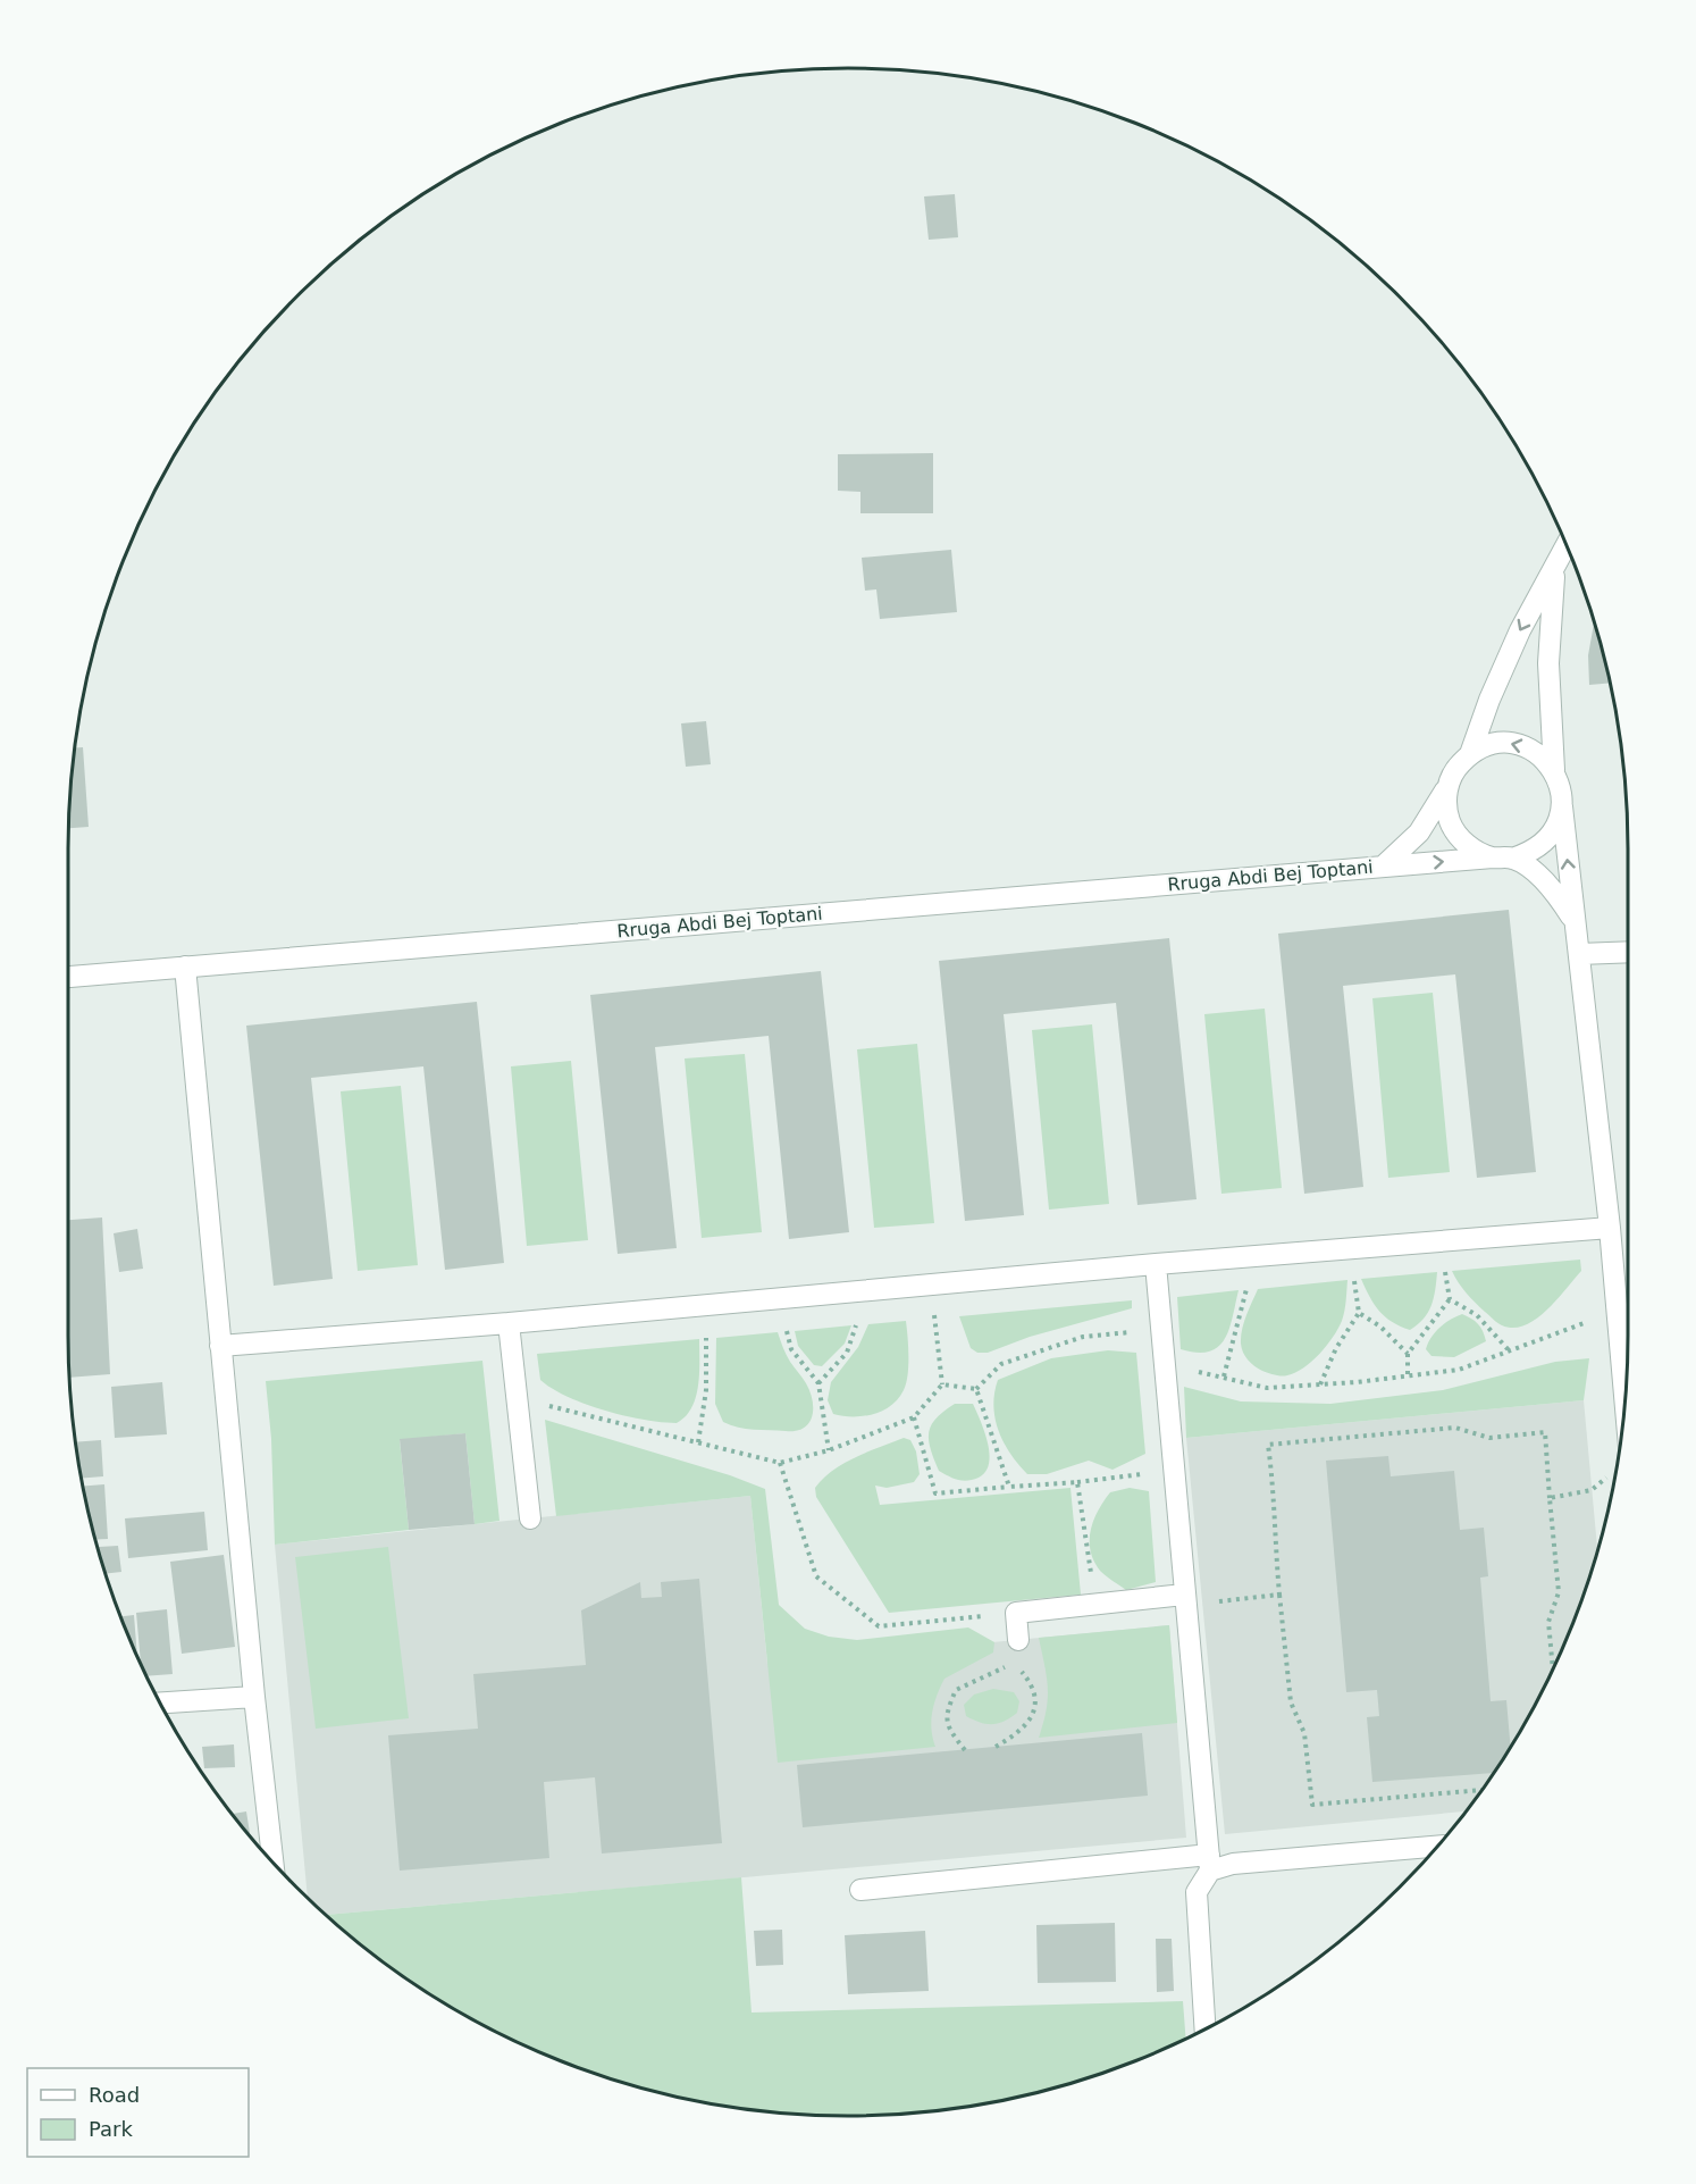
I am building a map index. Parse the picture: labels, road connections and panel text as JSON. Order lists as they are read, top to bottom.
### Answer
{
  "streets": {
    "street": ["Rruga Abdi Bej Toptani"]
  },
  "legend": ["Road", "Park"]
}
